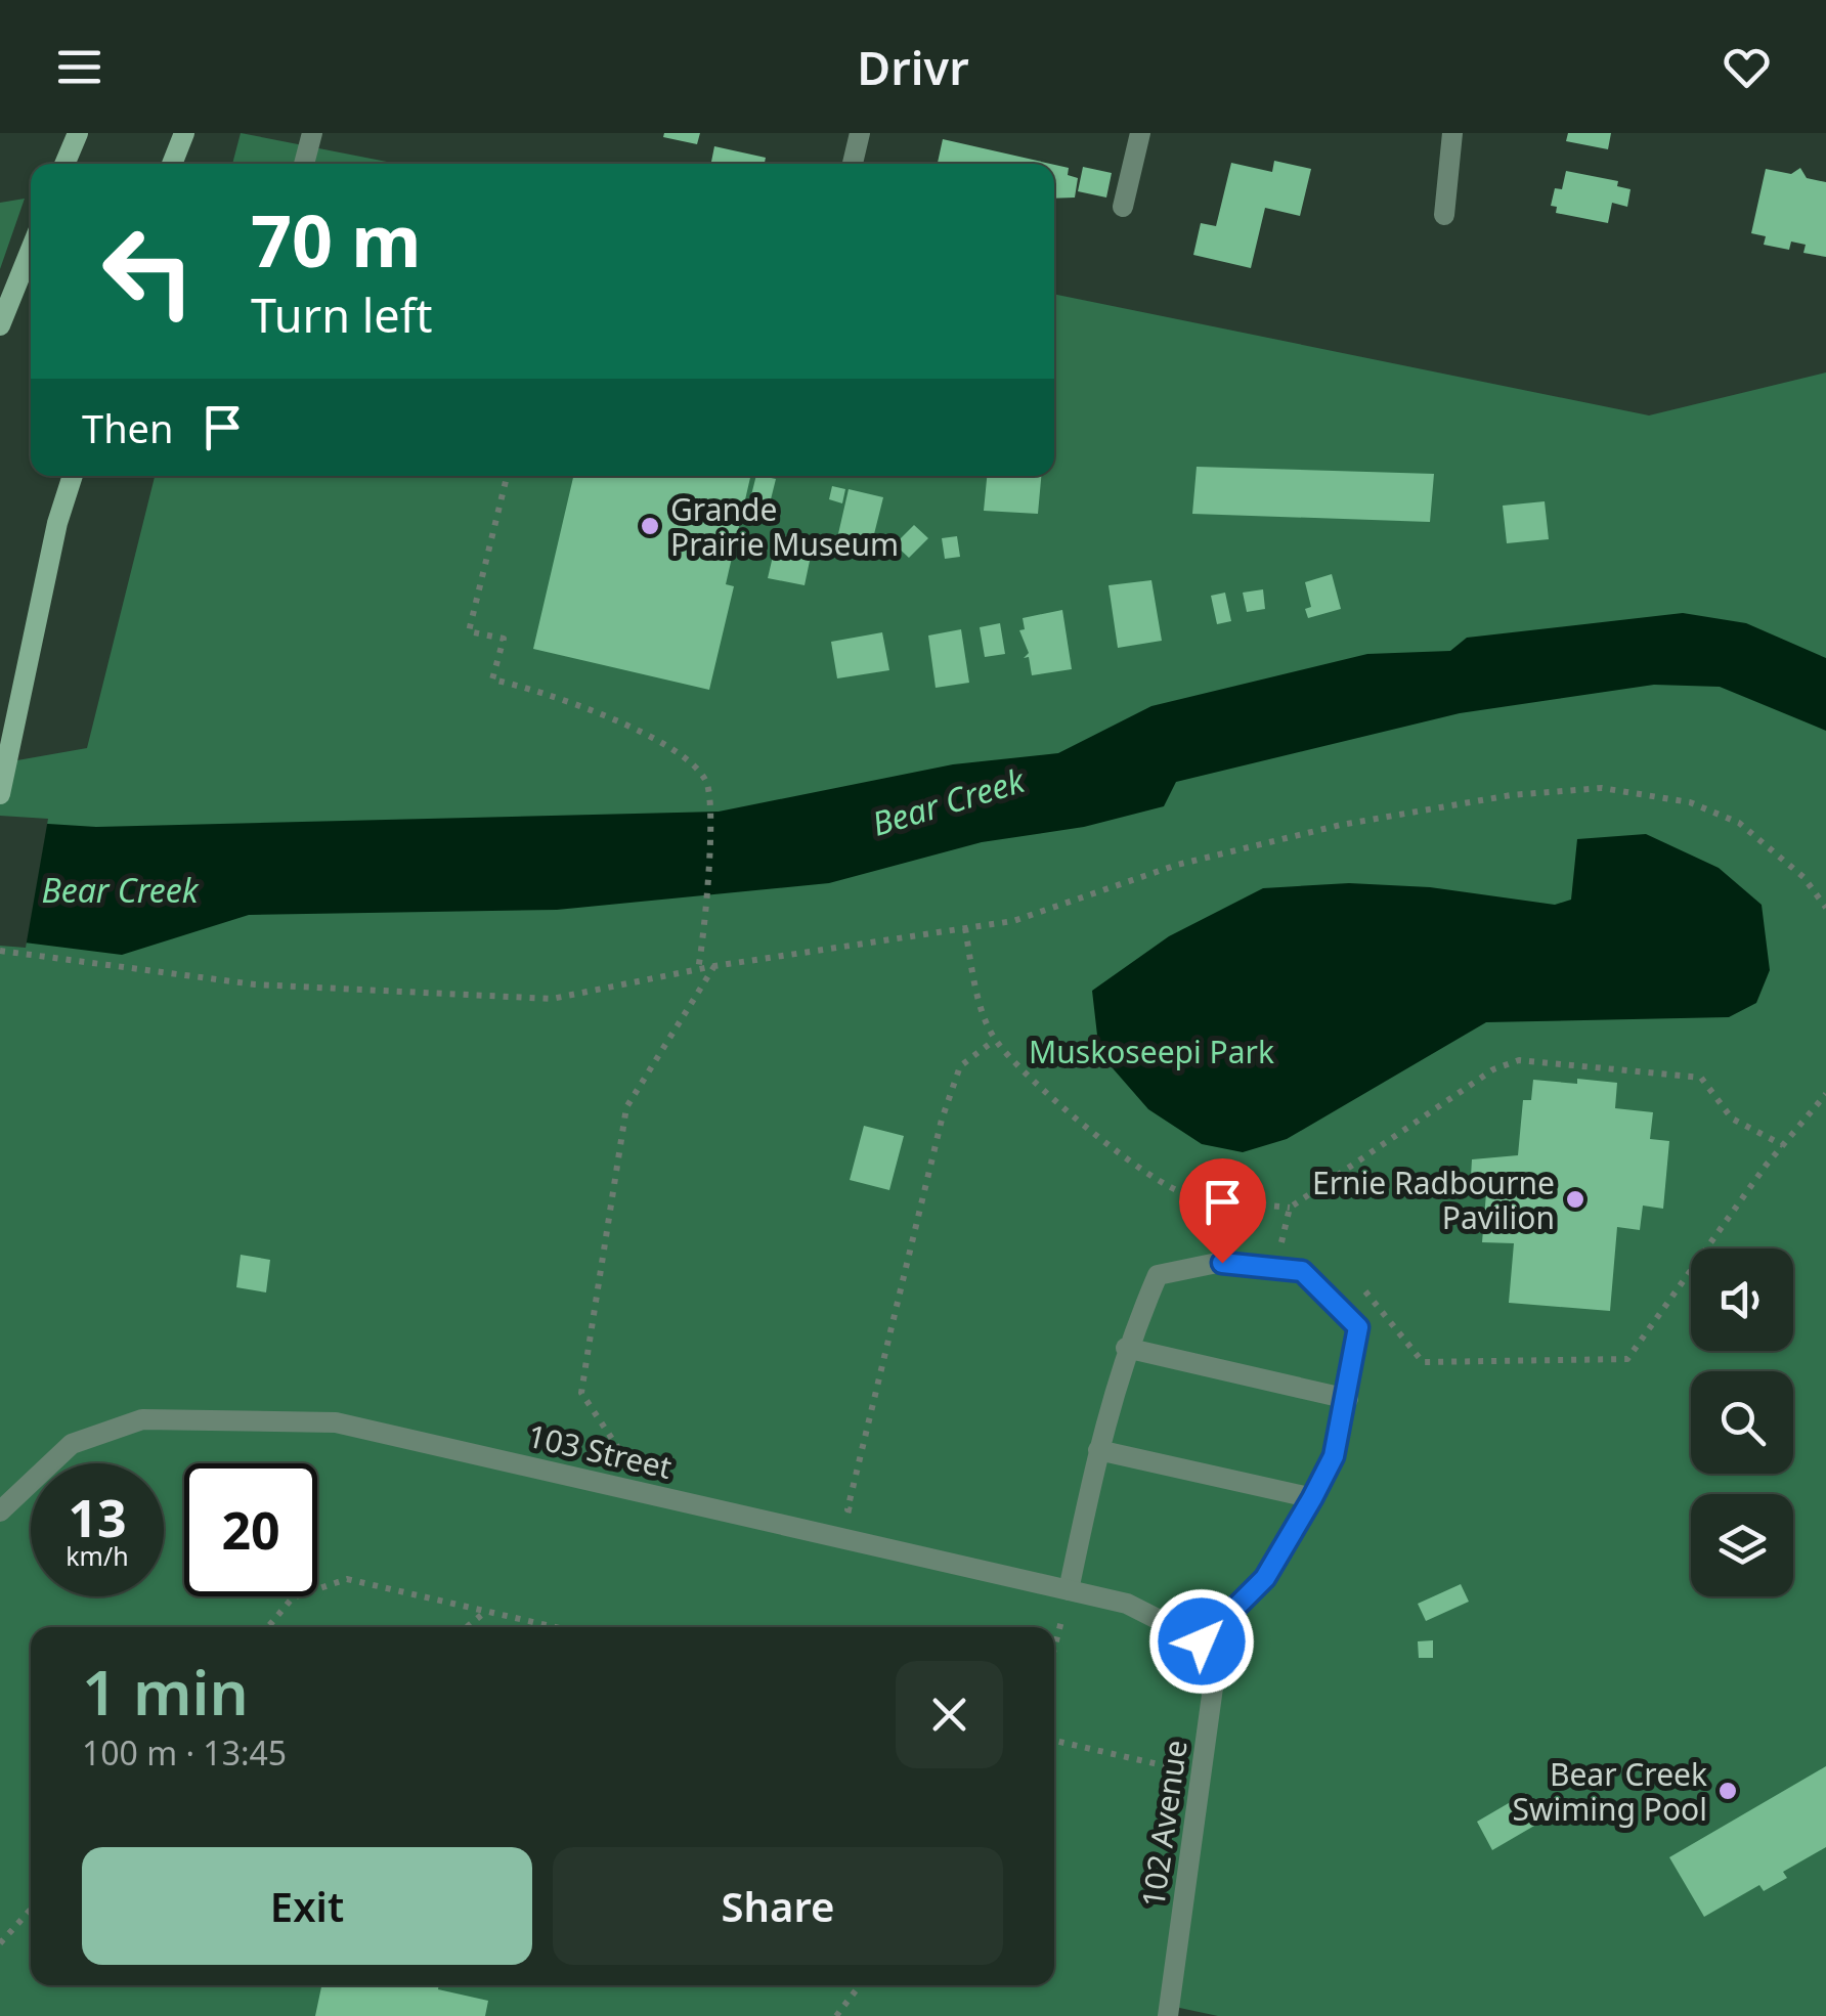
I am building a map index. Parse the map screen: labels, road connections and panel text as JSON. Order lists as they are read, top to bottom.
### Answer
{
  "streets": {
    "street": ["103 Street", "102 Avenue"]
  },
  "crossings": [
    ["103 Street", "102 Avenue"]
  ],
  "water": ["Bear Creek"],
  "parks": ["Muskoseepi Park"],
  "places": ["Grande Prairie Museum", "Ernie Radbourne Pavilion", "Bear Creek Swiming Pool"],
  "page": {
    "header": "Drivr",
    "turn": ["70 m", "Turn left"],
    "then": "Then",
    "speed": "13 km/h",
    "limit": "20",
    "heading": ["1 min", "100 m · 13:45"],
    "buttons": ["Exit", "Share"]
  }
}
